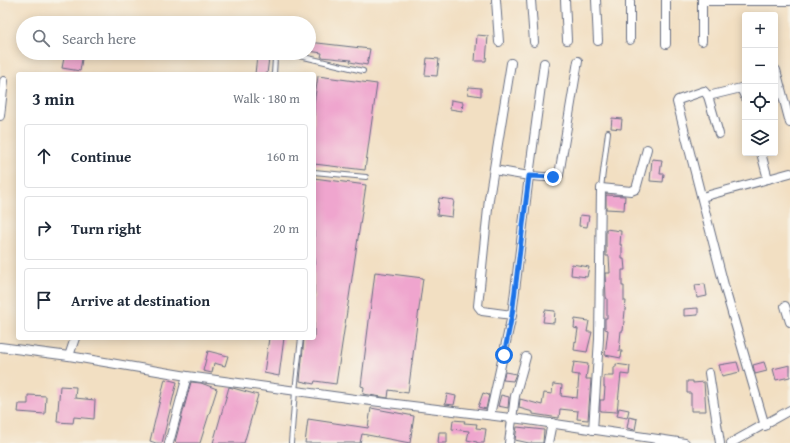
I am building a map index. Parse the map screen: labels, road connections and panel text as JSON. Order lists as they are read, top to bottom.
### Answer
{
  "page": {
    "map_buttons": ["+", "−"],
    "search": "Search here",
    "heading": ["3 min", "Walk · 180 m"],
    "list": [
      ["Continue", "160 m"],
      ["Turn right", "20 m"],
      "Arrive at destination"
    ]
  }
}
